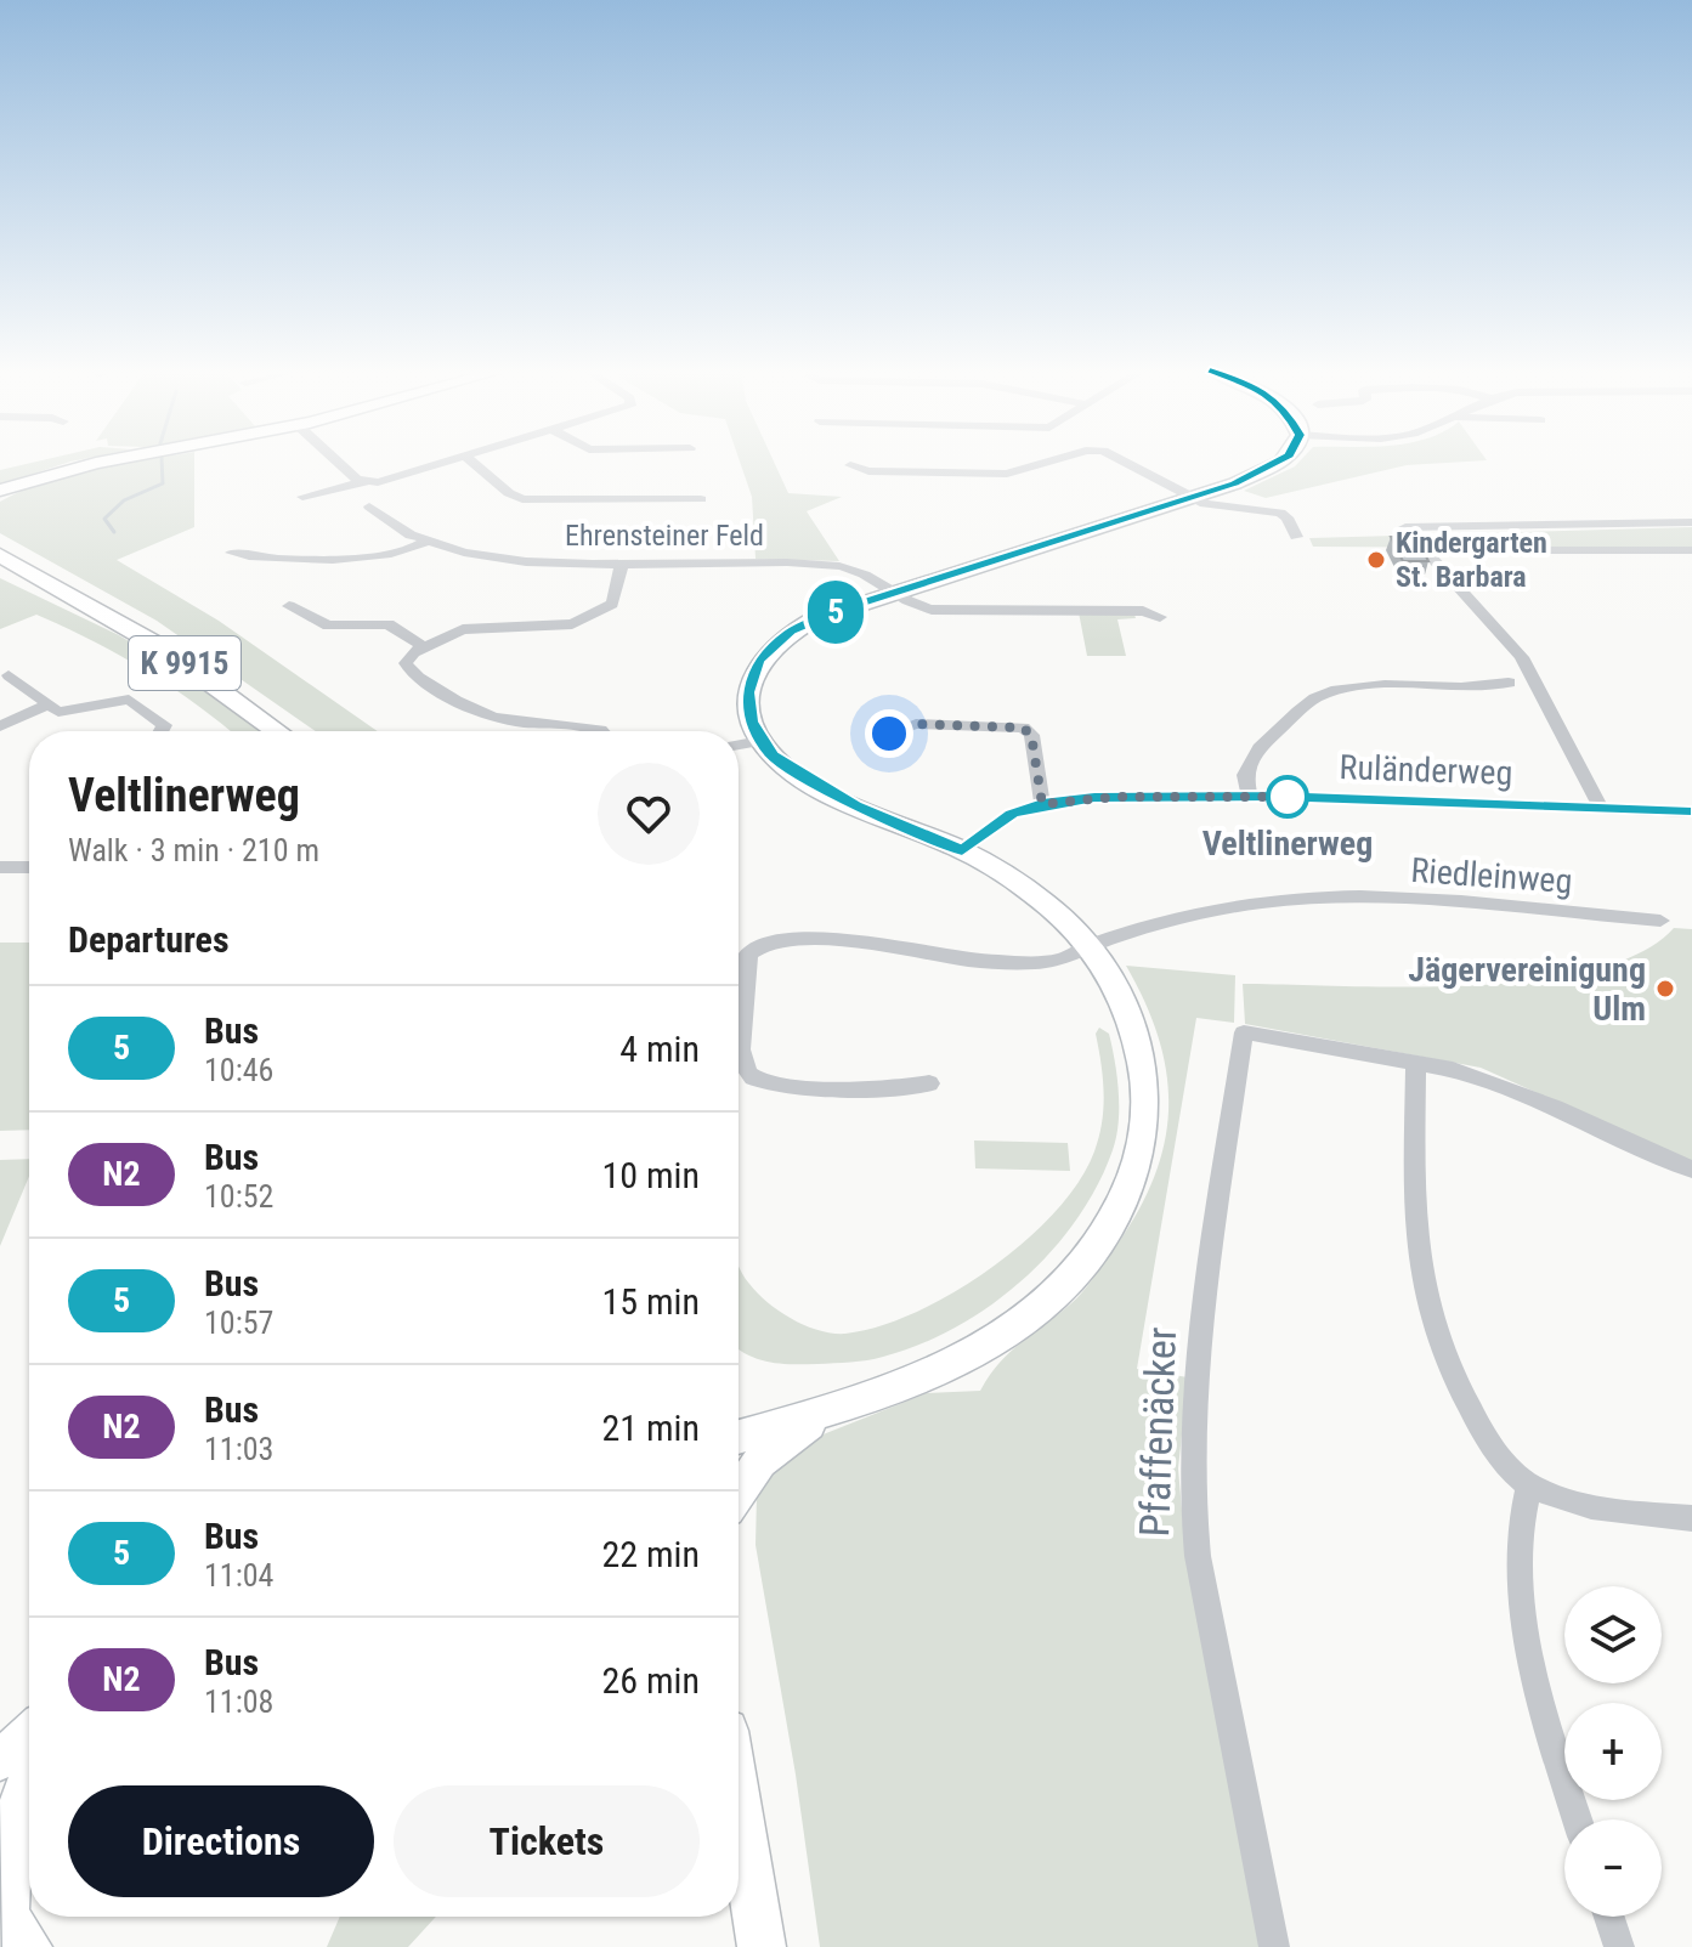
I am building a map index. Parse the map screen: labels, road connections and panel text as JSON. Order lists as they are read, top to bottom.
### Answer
{
  "streets": {
    "main road": ["K 9915"],
    "street": [
      "Ehrensteiner Feld",
      "Ruländerweg",
      "Riedleinweg",
      "Pfaffenäcker"
    ]
  },
  "places": ["Kindergarten St. Barbara", "Veltlinerweg", "Jägervereinigung Ulm"],
  "lines": ["bus line 5"],
  "page": {
    "on_map": "5",
    "heading": [
      ["Veltlinerweg", "Walk · 3 min · 210 m"],
      "Departures"
    ],
    "list": [
      {
        "mark": "5",
        "name": "Bus",
        "note": "10:46",
        "value": "4 min"
      },
      {
        "mark": "N2",
        "name": "Bus",
        "note": "10:52",
        "value": "10 min"
      },
      {
        "mark": "5",
        "name": "Bus",
        "note": "10:57",
        "value": "15 min"
      },
      {
        "mark": "N2",
        "name": "Bus",
        "note": "11:03",
        "value": "21 min"
      },
      {
        "mark": "5",
        "name": "Bus",
        "note": "11:04",
        "value": "22 min"
      },
      {
        "mark": "N2",
        "name": "Bus",
        "note": "11:08",
        "value": "26 min"
      }
    ],
    "map_buttons": ["+", "−"],
    "buttons": ["Directions", "Tickets"]
  }
}
